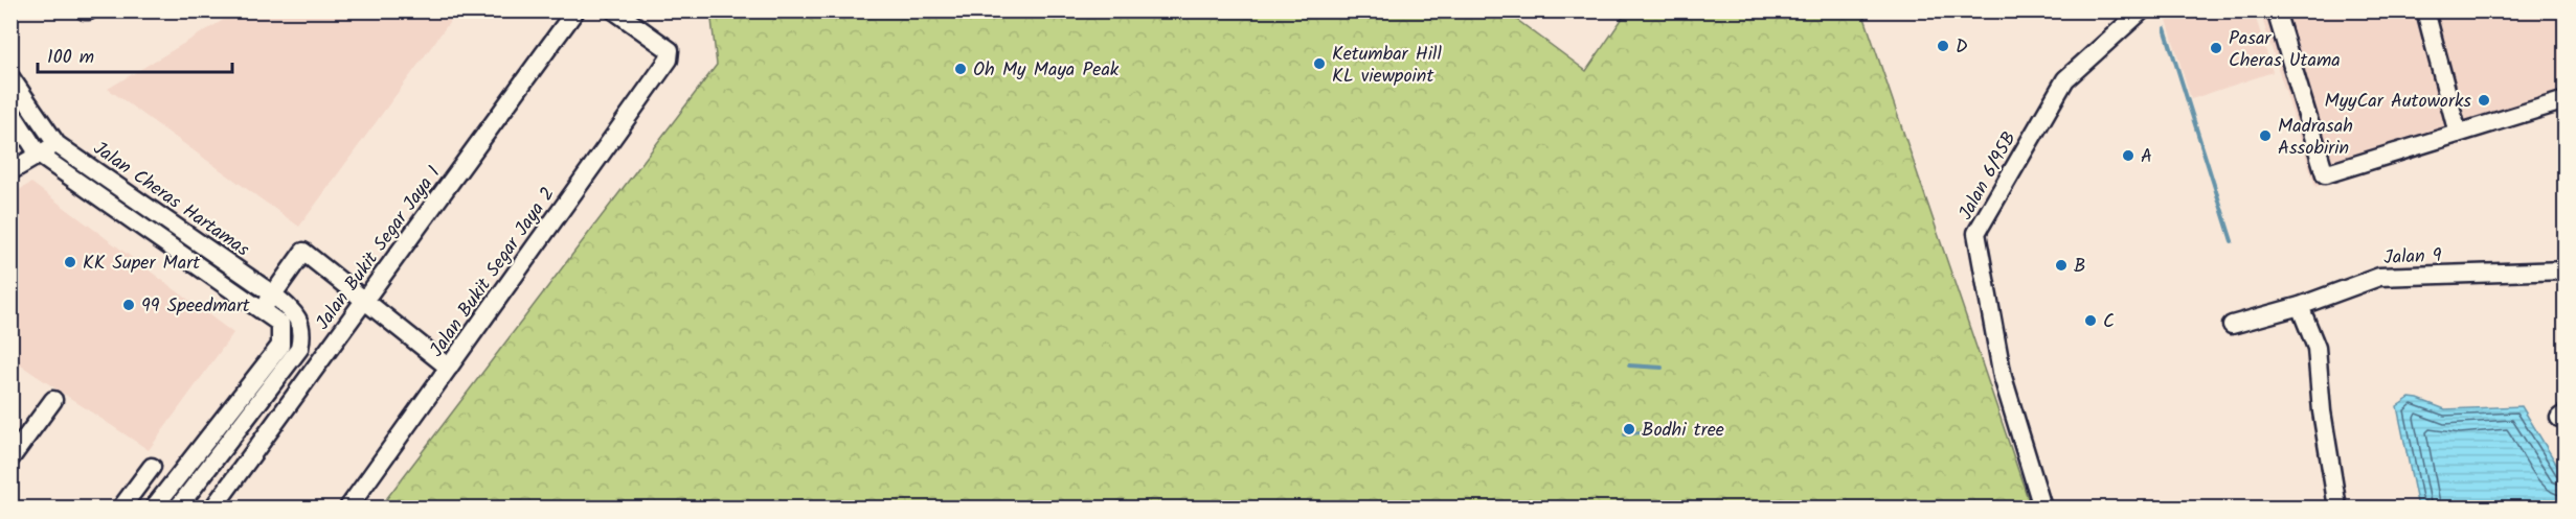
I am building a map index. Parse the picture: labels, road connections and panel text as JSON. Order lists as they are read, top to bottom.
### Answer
{
  "streets": {
    "street": [
      "Jalan 6/95B",
      "Jalan Cheras Hartamas",
      "Jalan Bukit Segar Jaya 1",
      "Jalan 9",
      "Jalan Bukit Segar Jaya 2"
    ]
  },
  "places": [
    "D",
    "Pasar Cheras Utama",
    "Ketumbar Hill KL viewpoint",
    "Oh My Maya Peak",
    "MyyCar Autoworks",
    "Madrasah Assobirin",
    "A",
    "KK Super Mart",
    "B",
    "99 Speedmart",
    "C",
    "Bodhi tree"
  ],
  "scale_bar": "100 m"
}
